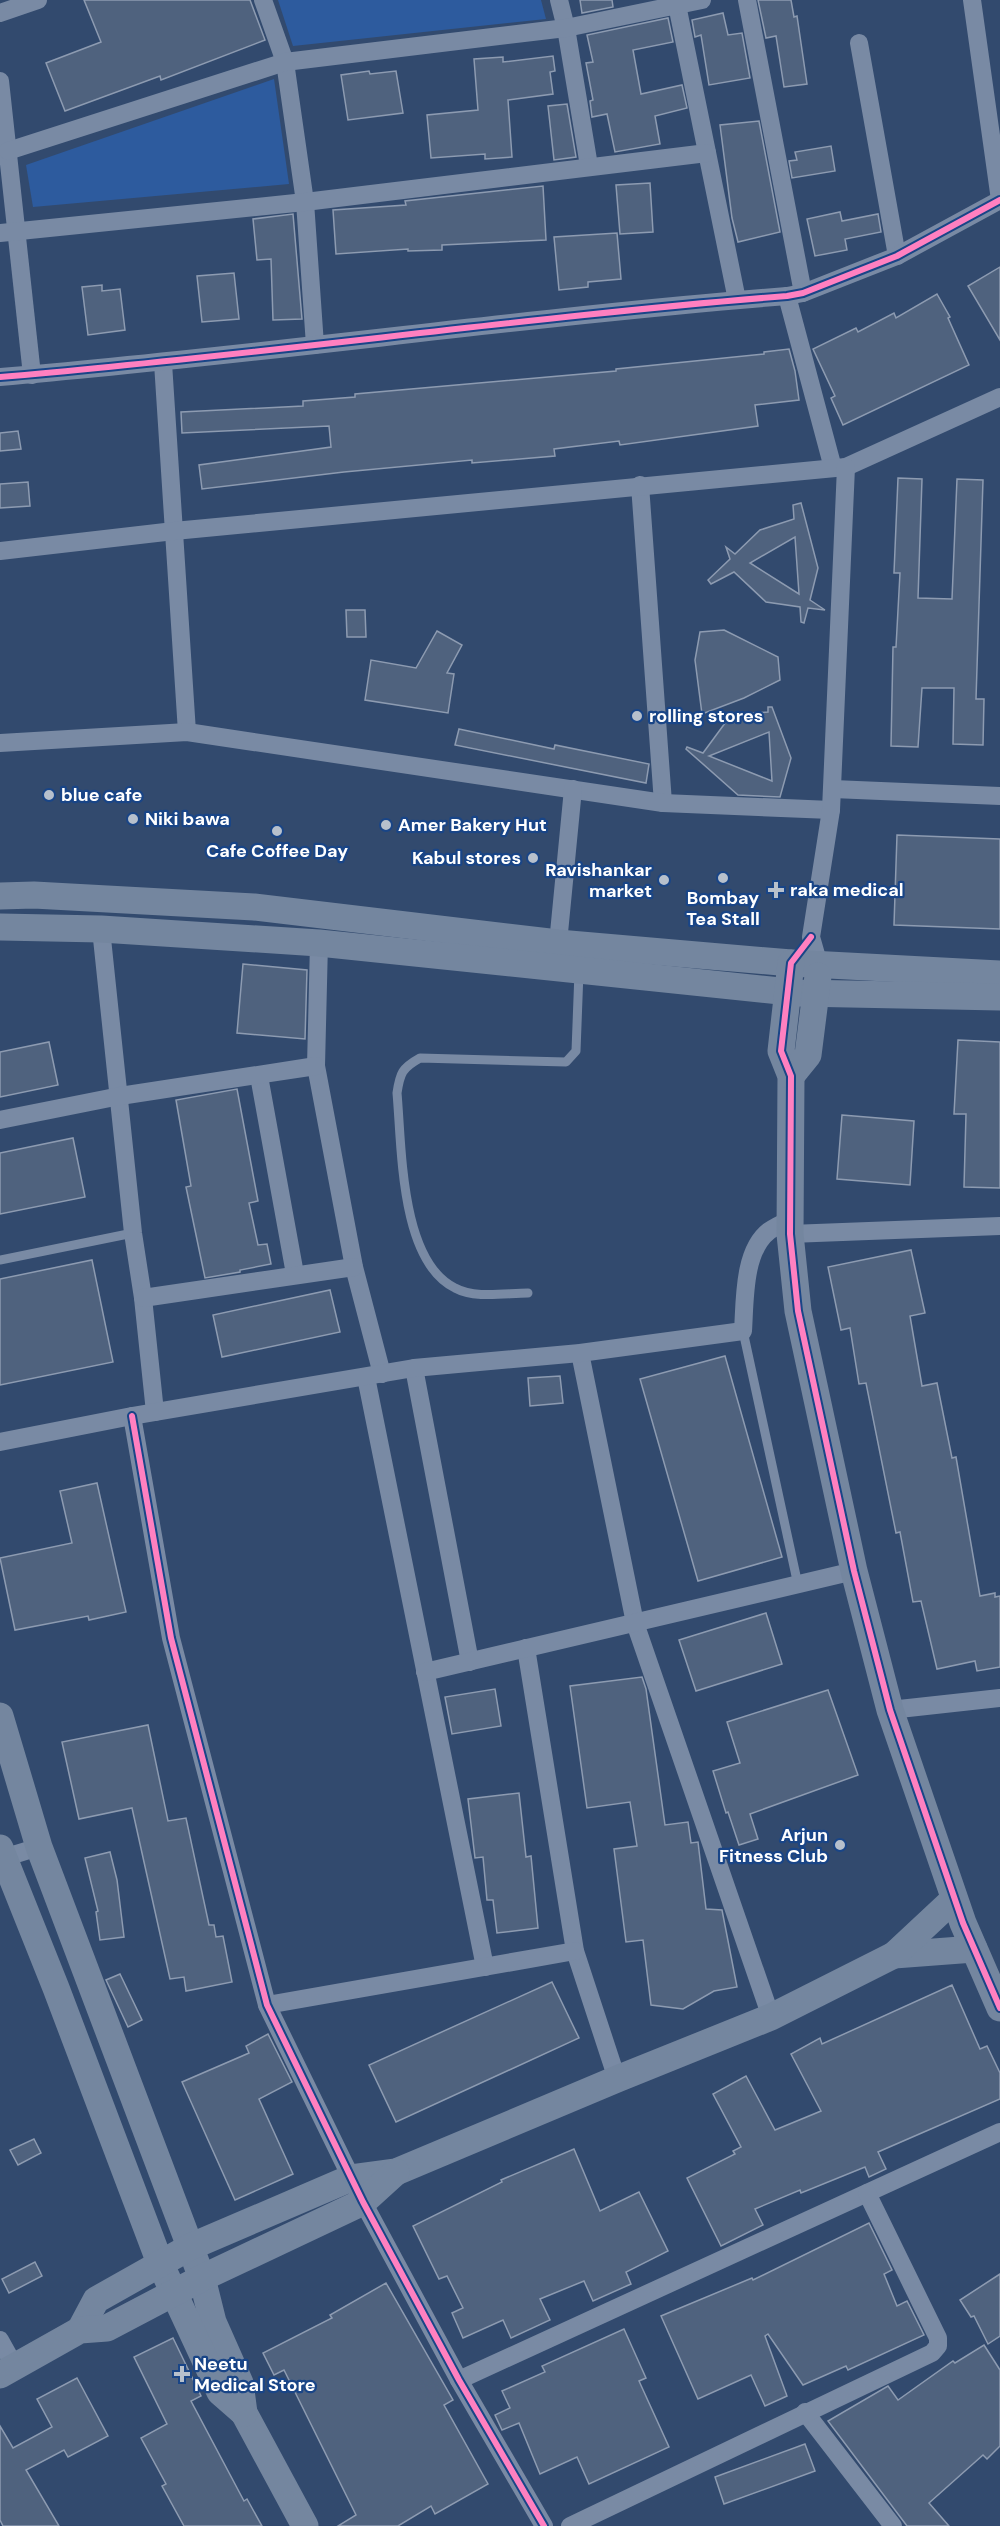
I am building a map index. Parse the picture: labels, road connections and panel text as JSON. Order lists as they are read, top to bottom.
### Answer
{
  "places": {
    "other": [
      "rolling stores",
      "blue cafe",
      "Niki bawa",
      "Amer Bakery Hut",
      "Cafe Coffee Day",
      "Kabul stores",
      "Bombay Tea Stall",
      "Ravishankar market",
      "Arjun Fitness Club"
    ],
    "health": ["raka medical", "Neetu Medical Store"]
  }
}
